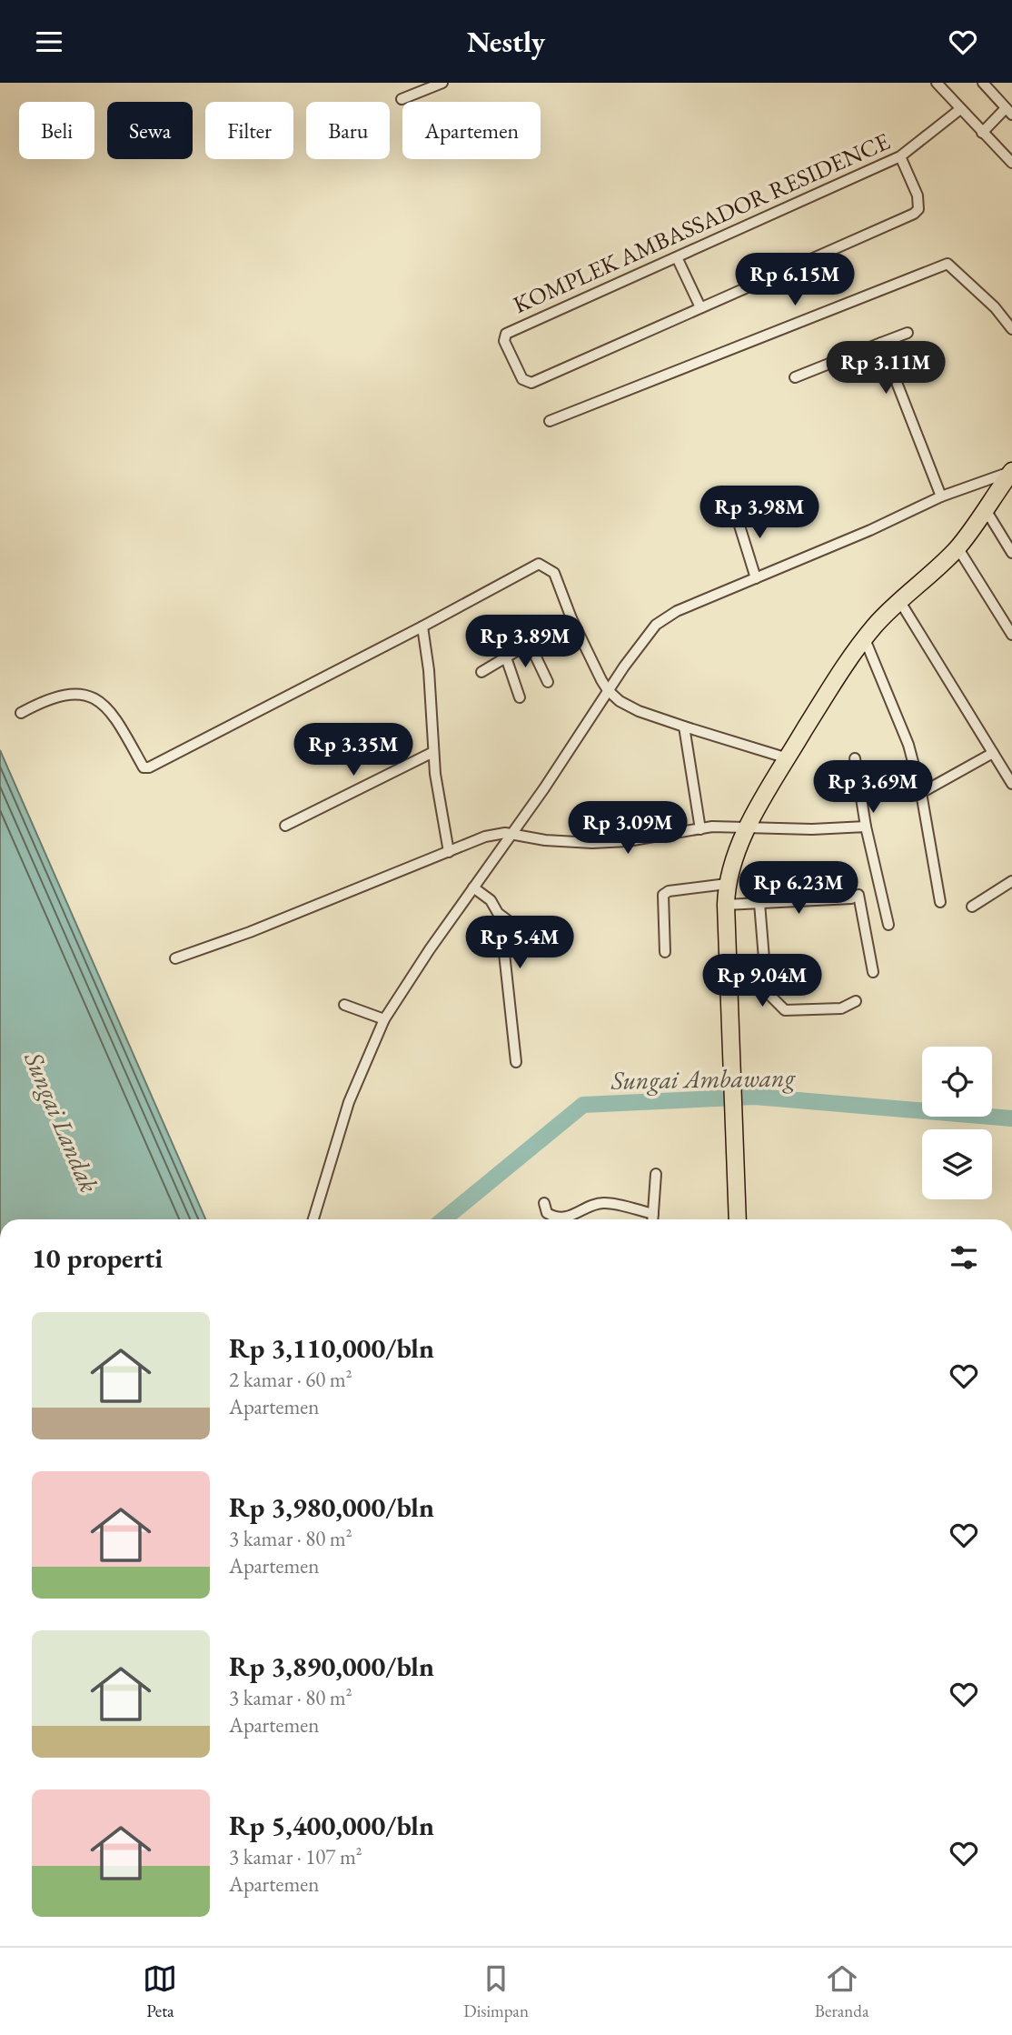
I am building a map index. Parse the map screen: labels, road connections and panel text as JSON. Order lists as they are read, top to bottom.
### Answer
{
  "streets": {
    "street": ["KOMPLEK AMBASSADOR RESIDENCE"]
  },
  "water": ["Sungai Ambawang", "Sungai Landak"],
  "page": {
    "header": "Nestly",
    "chip": [
      "Beli",
      "Sewa",
      "Filter",
      "Baru",
      "Apartemen"
    ],
    "price": [
      "Rp 6.15M",
      "Rp 3.11M",
      "Rp 3.98M",
      "Rp 3.89M",
      "Rp 3.35M",
      "Rp 3.69M",
      "Rp 3.09M",
      "Rp 6.23M",
      "Rp 5.4M",
      "Rp 9.04M"
    ],
    "heading": "10 properti",
    "list": [
      {
        "name": "Rp 3,110,000/bln",
        "note": "2 kamar · 60 m² · Apartemen"
      },
      {
        "name": "Rp 3,980,000/bln",
        "note": "3 kamar · 80 m² · Apartemen"
      },
      {
        "name": "Rp 3,890,000/bln",
        "note": "3 kamar · 80 m² · Apartemen"
      },
      {
        "name": "Rp 5,400,000/bln",
        "note": "3 kamar · 107 m² · Apartemen"
      }
    ],
    "tabs": ["Peta", "Disimpan", "Beranda"]
  }
}
